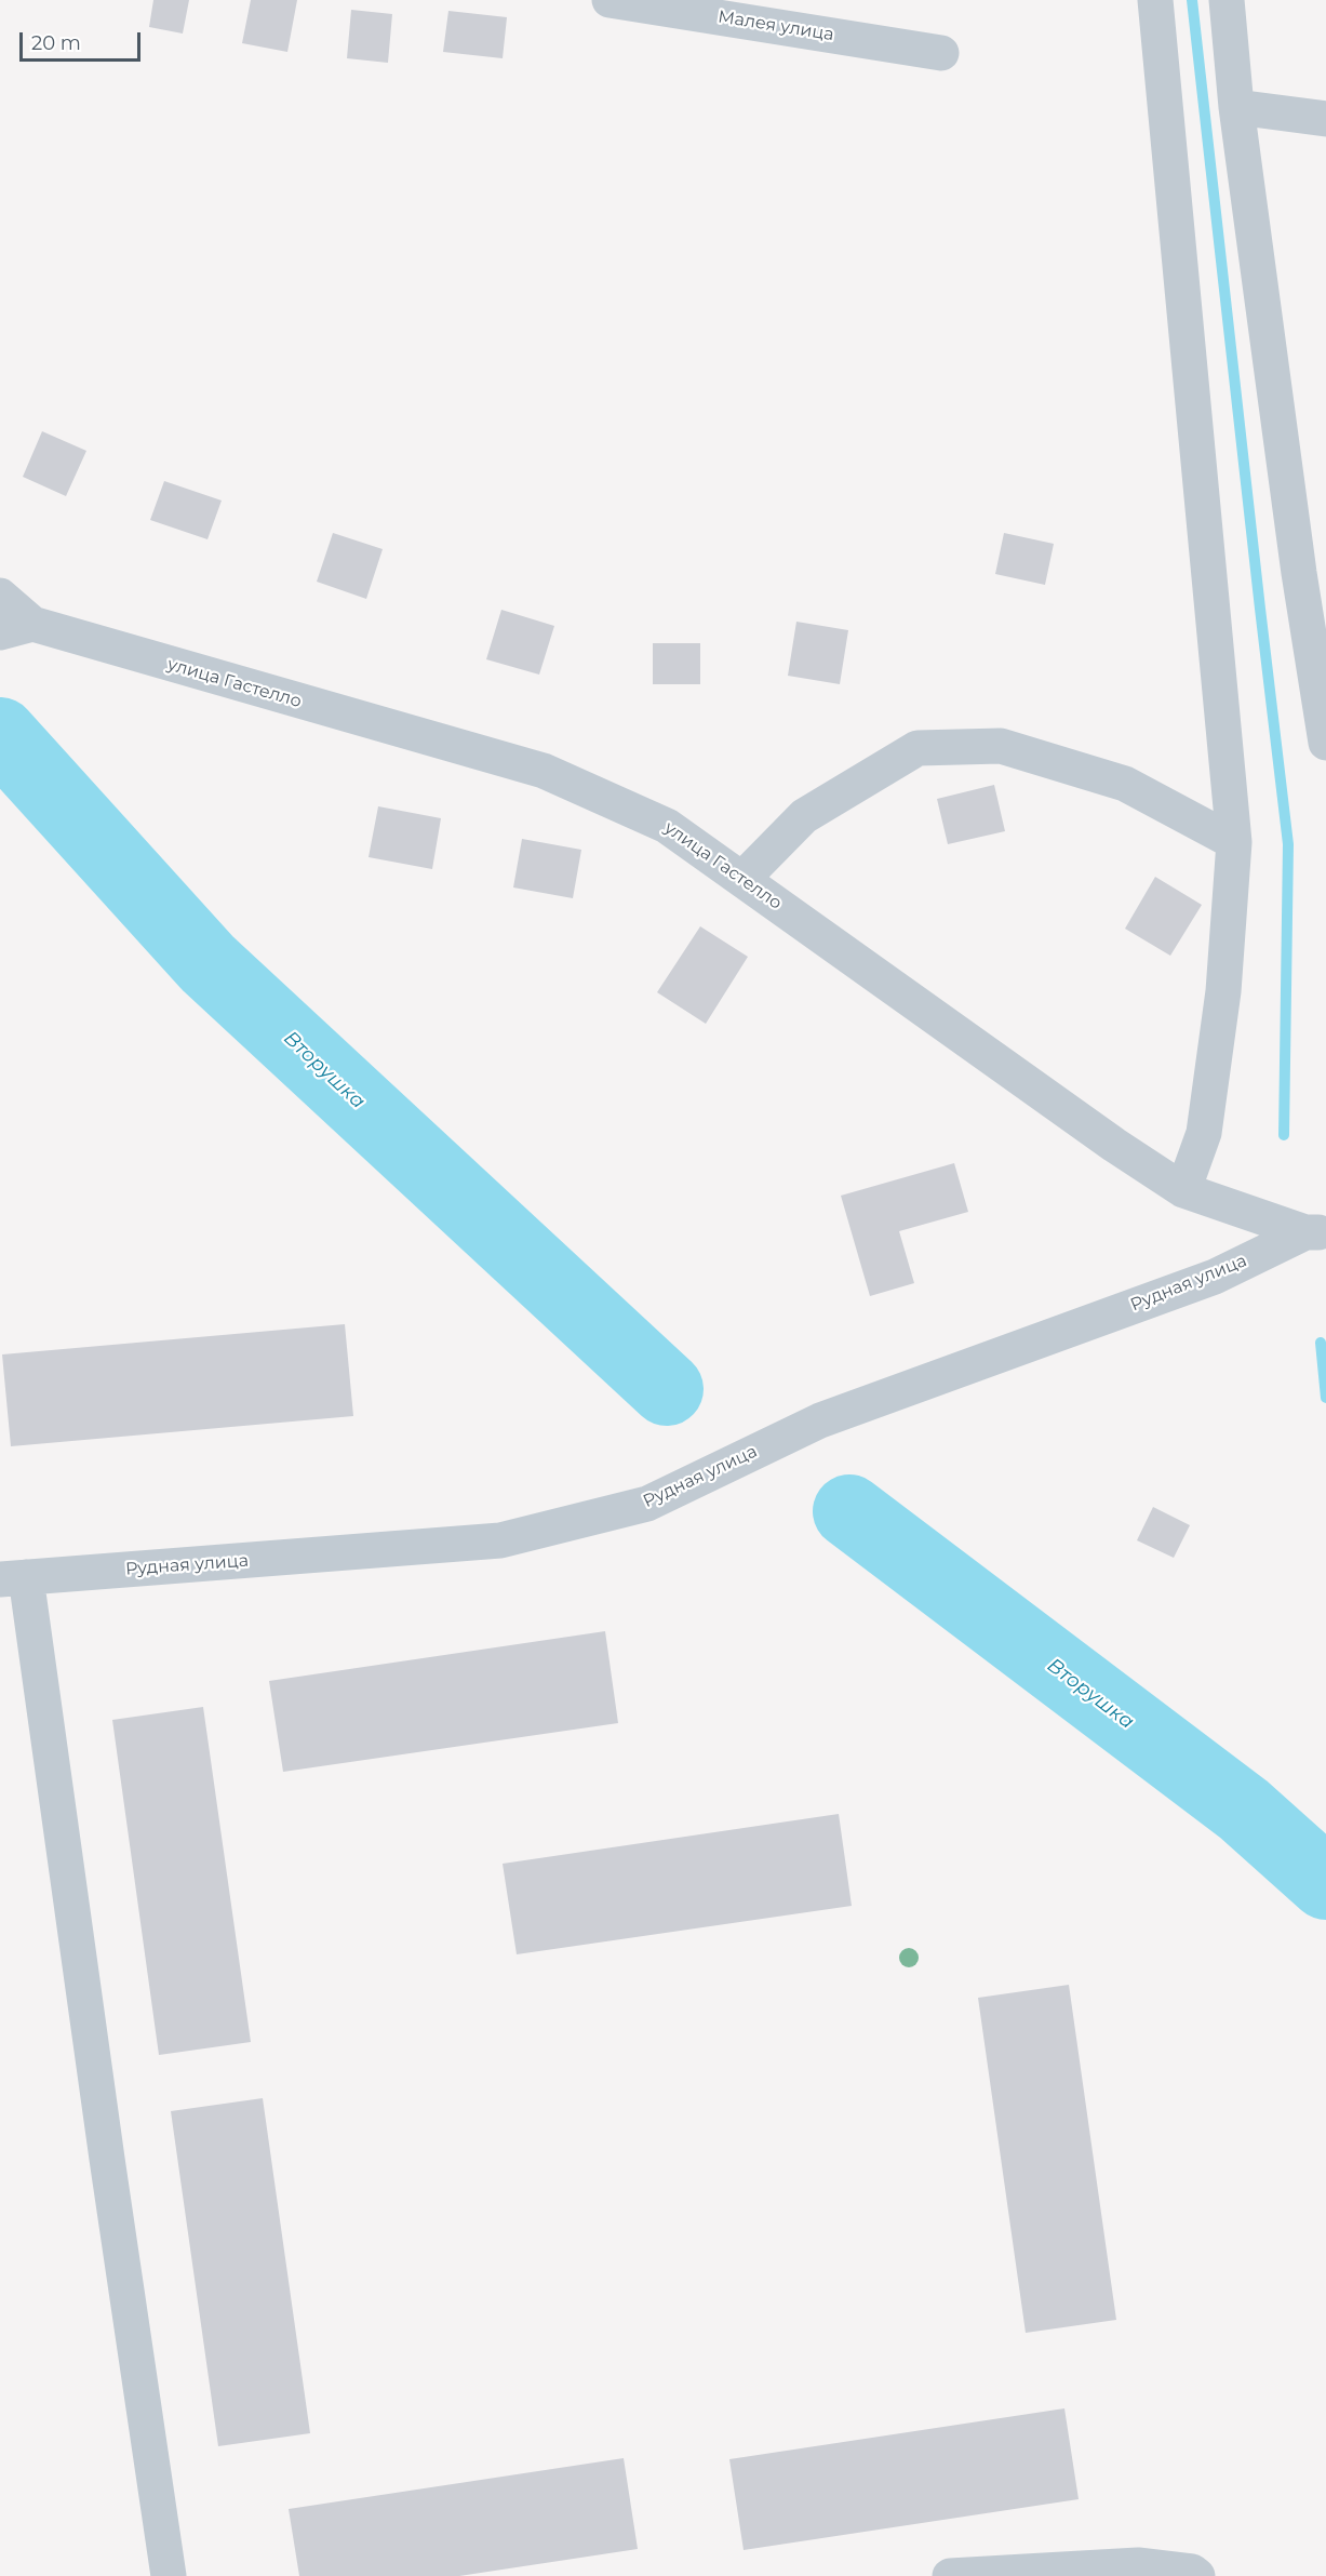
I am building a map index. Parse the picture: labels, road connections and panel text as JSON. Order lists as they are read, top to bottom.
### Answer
{
  "streets": {
    "street": ["Малея улица", "улица Гастелло", "Рудная улица"]
  },
  "crossings": [
    ["улица Гастелло", "Рудная улица"]
  ],
  "water": ["Вторушка"],
  "scale_bar": "20 m"
}
